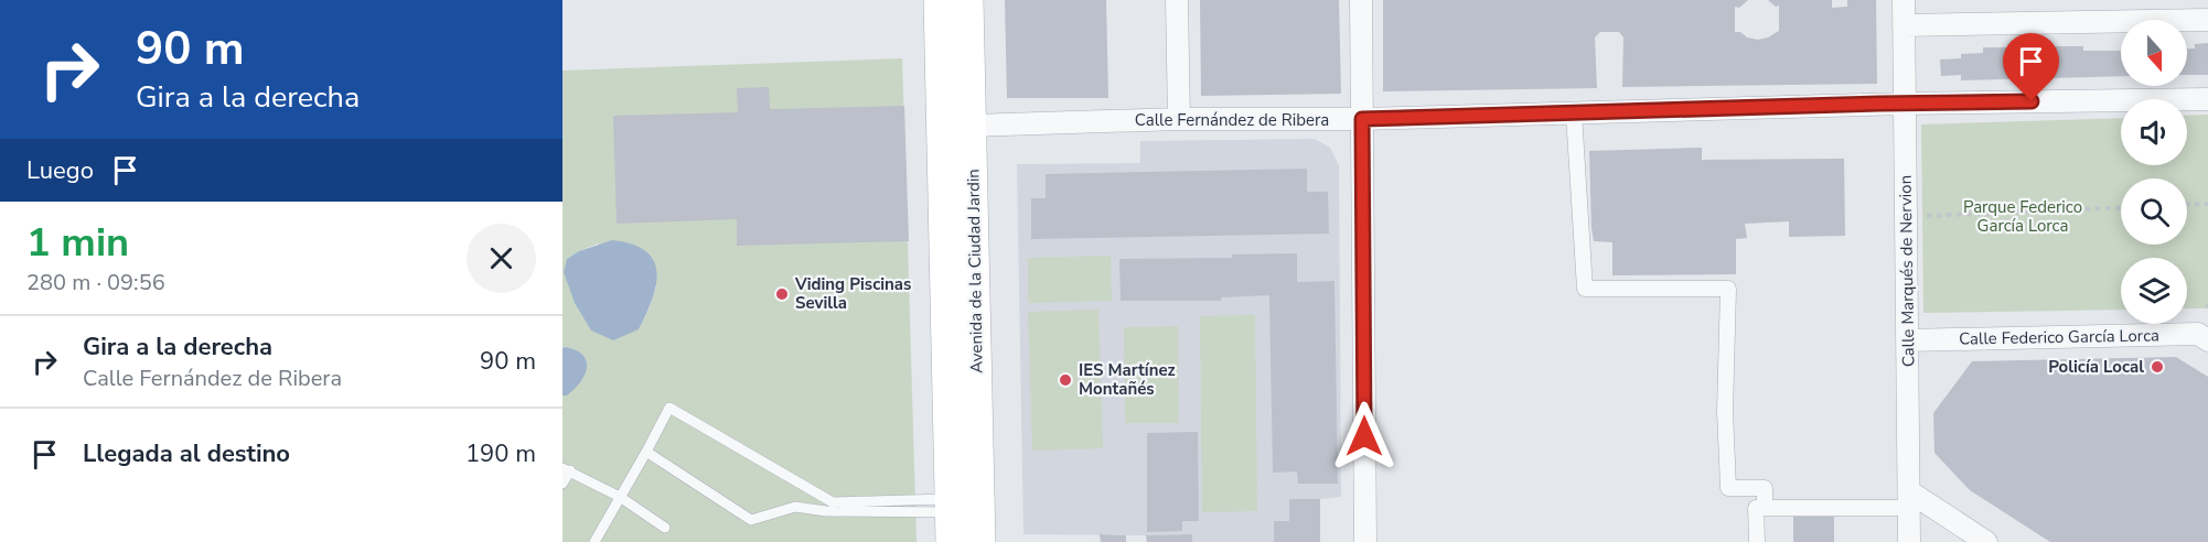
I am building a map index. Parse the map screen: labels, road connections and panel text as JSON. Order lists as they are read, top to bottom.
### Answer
{
  "streets": {
    "main road": ["Avenida de la Ciudad Jardin"],
    "street": ["Calle Fernández de Ribera", "Calle Marqués de Nervion", "Calle Federico García Lorca"]
  },
  "crossings": [
    ["Calle Fernández de Ribera", "Avenida de la Ciudad Jardin"],
    ["Calle Fernández de Ribera", "Calle Marqués de Nervion"],
    ["Calle Marqués de Nervion", "Calle Federico García Lorca"]
  ],
  "parks": ["Parque Federico García Lorca"],
  "places": ["Viding Piscinas Sevilla", "Policía Local", "IES Martínez Montañés"],
  "north": "bottom",
  "page": {
    "turn": ["90 m", "Gira a la derecha"],
    "then": "Luego",
    "heading": ["1 min", "280 m · 09:56"],
    "list": [
      {
        "name": "Gira a la derecha",
        "note": "Calle Fernández de Ribera",
        "value": "90 m"
      },
      {
        "name": "Llegada al destino",
        "value": "190 m"
      }
    ]
  }
}
